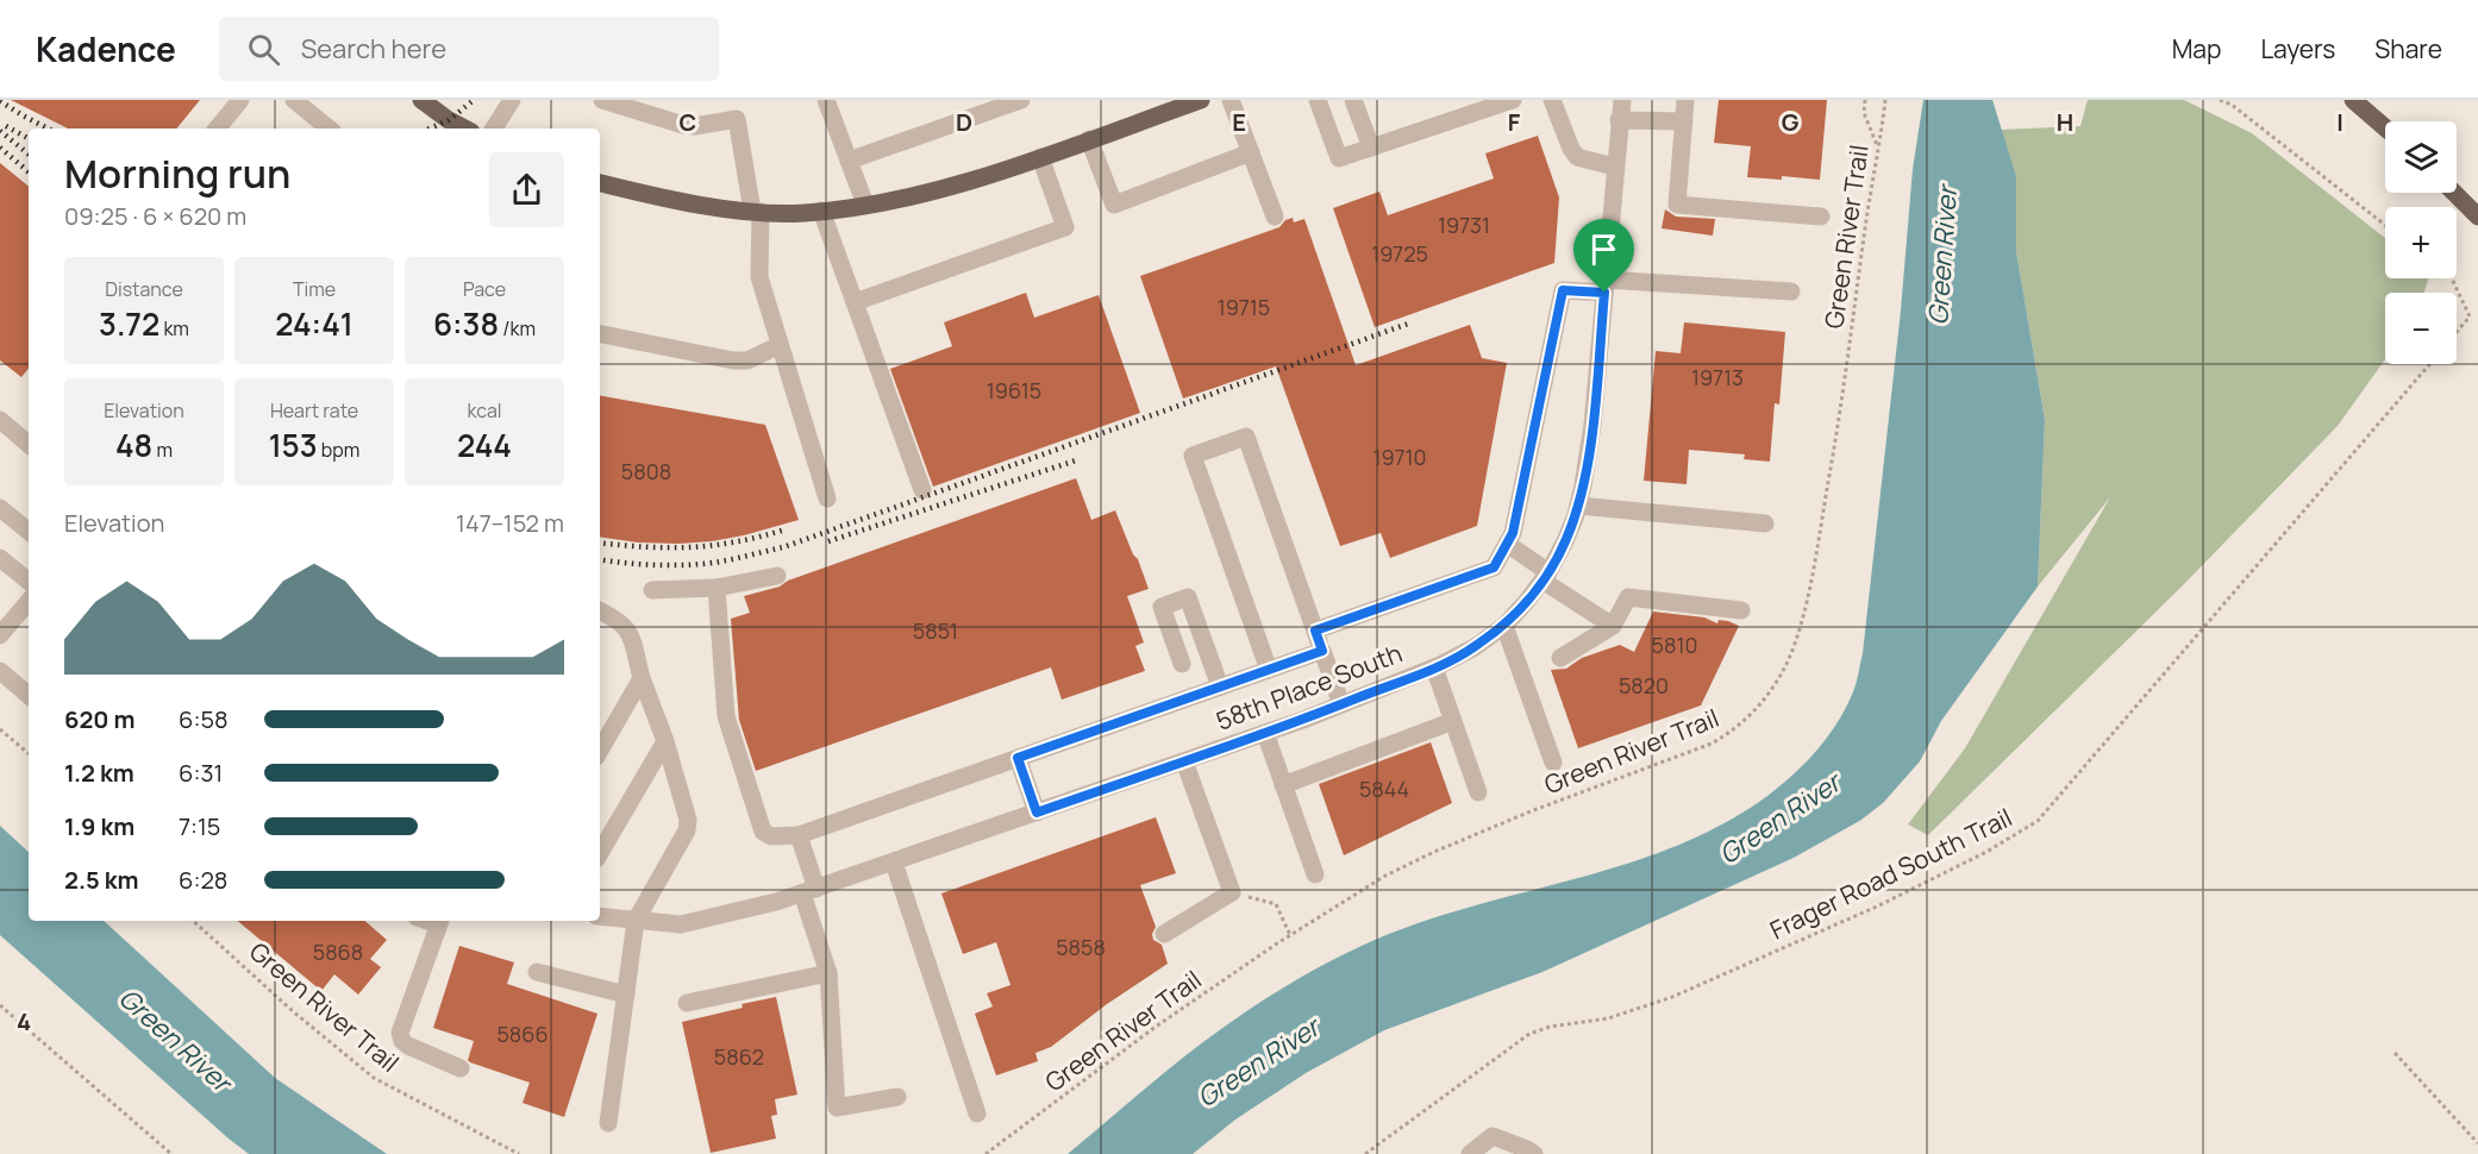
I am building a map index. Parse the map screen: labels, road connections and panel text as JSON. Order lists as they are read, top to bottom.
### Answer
{
  "streets": {
    "street": ["58th Place South"],
    "path": ["Green River Trail", "Frager Road South Trail"]
  },
  "water": ["Green River"],
  "house_numbers": [
    "19731",
    "19725",
    "19715",
    "19713",
    "19615",
    "19710",
    "5808",
    "5851",
    "5810",
    "5820",
    "5844",
    "5858",
    "5868",
    "5866",
    "5862"
  ],
  "page": {
    "header": "Kadence",
    "search": "Search here",
    "nav": ["Map", "Layers", "Share"],
    "map_buttons": ["+", "−"],
    "heading": ["Morning run", "09:25 · 6 × 620 m"],
    "stats": [
      ["Distance", "3.72 km"],
      ["Time", "24:41"],
      ["Pace", "6:38 /km"],
      ["Elevation", "48 m"],
      ["Heart rate", "153 bpm"],
      ["kcal", "244"]
    ],
    "chart": ["Elevation", "147–152 m"],
    "list": [
      {
        "name": "620 m",
        "note": "6:58"
      },
      {
        "name": "1.2 km",
        "note": "6:31"
      },
      {
        "name": "1.9 km",
        "note": "7:15"
      },
      {
        "name": "2.5 km",
        "note": "6:28"
      }
    ]
  },
  "grid": {
    "columns": [
      "C",
      "D",
      "E",
      "F",
      "G",
      "H",
      "I"
    ],
    "rows": ["4"]
  }
}
